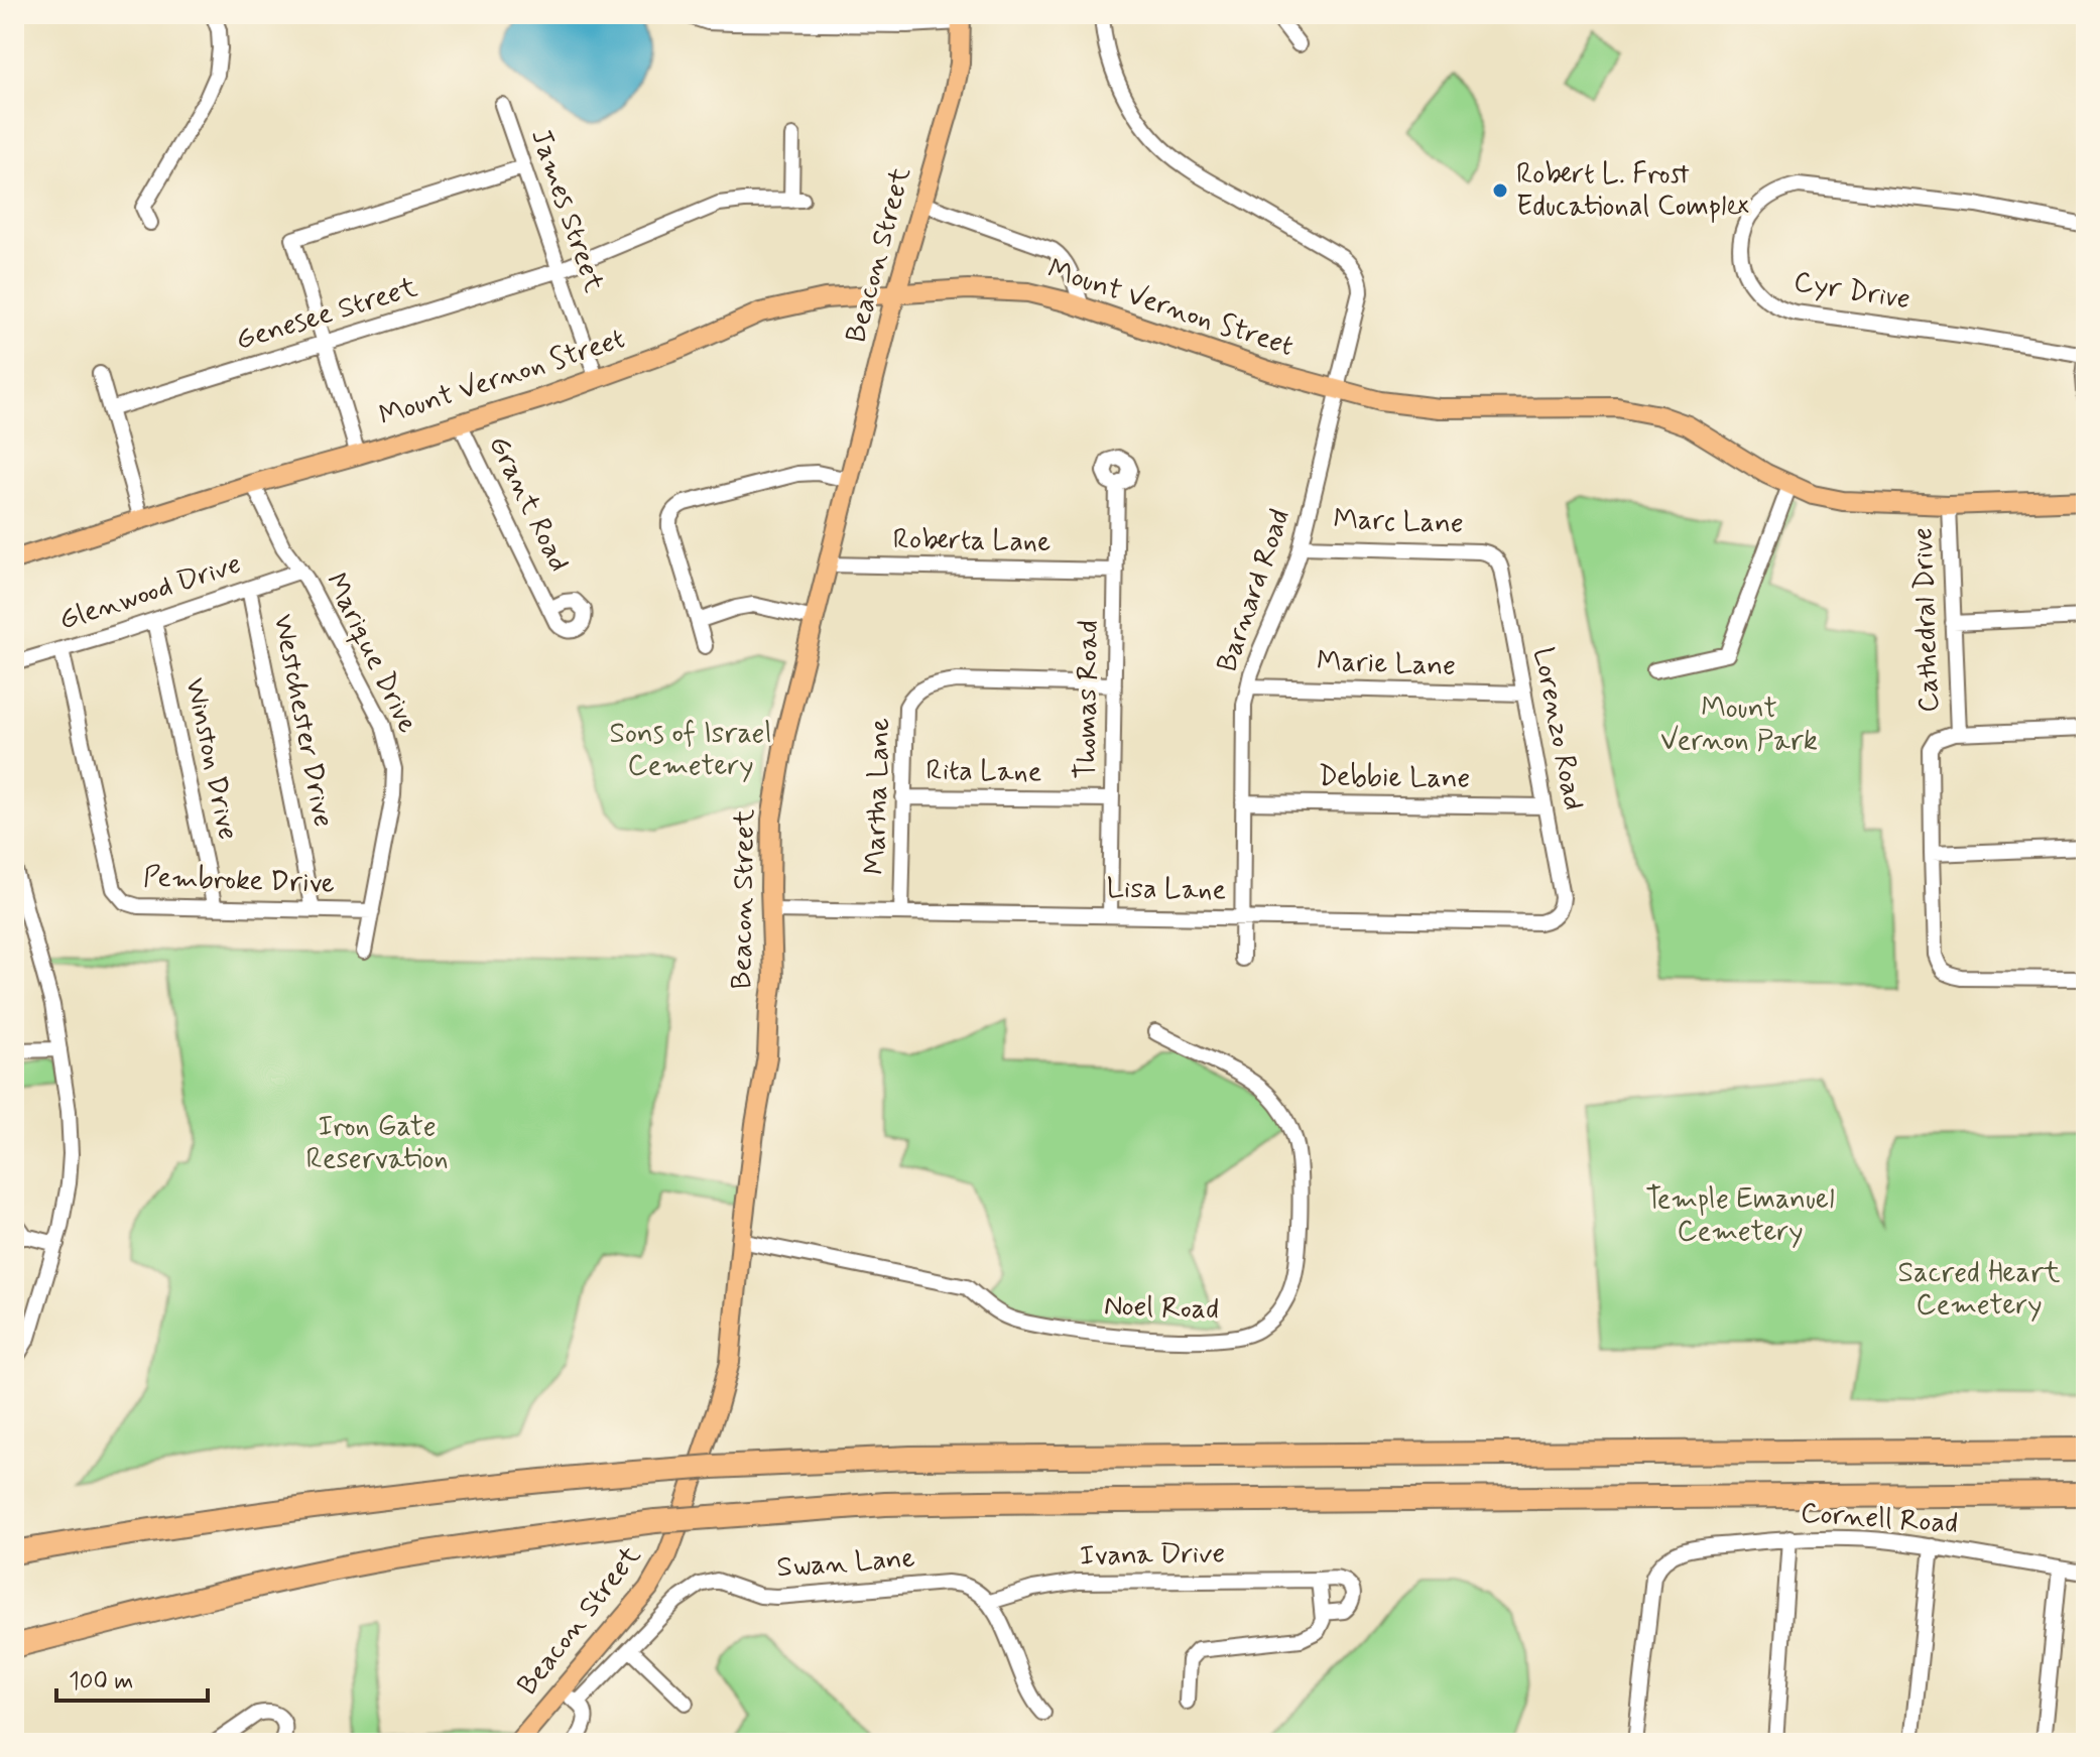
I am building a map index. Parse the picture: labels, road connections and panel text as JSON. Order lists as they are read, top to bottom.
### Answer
{
  "streets": {
    "main road": ["Beacon Street", "Mount Vernon Street"],
    "street": [
      "James Street",
      "Cyr Drive",
      "Genesee Street",
      "Grant Road",
      "Marc Lane",
      "Roberta Lane",
      "Barnard Road",
      "Glenwood Drive",
      "Cathedral Drive",
      "Marique Drive",
      "Marie Lane",
      "Thomas Road",
      "Westchester Drive",
      "Lorenzo Road",
      "Winston Drive",
      "Rita Lane",
      "Debbie Lane",
      "Martha Lane",
      "Pembroke Drive",
      "Lisa Lane",
      "Noel Road",
      "Cornell Road",
      "Ivana Drive",
      "Swan Lane"
    ]
  },
  "crossings": [
    ["James Street", "Mount Vernon Street"],
    ["James Street", "Genesee Street"],
    ["Beacon Street", "Mount Vernon Street"],
    ["Beacon Street", "Roberta Lane"],
    ["Beacon Street", "Lisa Lane"],
    ["Beacon Street", "Noel Road"],
    ["Mount Vernon Street", "Grant Road"],
    ["Mount Vernon Street", "Barnard Road"],
    ["Mount Vernon Street", "Cathedral Drive"],
    ["Mount Vernon Street", "Marique Drive"],
    ["Marc Lane", "Barnard Road"],
    ["Marc Lane", "Lorenzo Road"],
    ["Roberta Lane", "Thomas Road"],
    ["Barnard Road", "Marie Lane"],
    ["Barnard Road", "Debbie Lane"],
    ["Barnard Road", "Lisa Lane"],
    ["Glenwood Drive", "Marique Drive"],
    ["Glenwood Drive", "Westchester Drive"],
    ["Glenwood Drive", "Winston Drive"],
    ["Glenwood Drive", "Pembroke Drive"],
    ["Marique Drive", "Pembroke Drive"],
    ["Marie Lane", "Lorenzo Road"],
    ["Thomas Road", "Rita Lane"],
    ["Thomas Road", "Martha Lane"],
    ["Thomas Road", "Lisa Lane"],
    ["Westchester Drive", "Pembroke Drive"],
    ["Lorenzo Road", "Debbie Lane"],
    ["Lorenzo Road", "Lisa Lane"],
    ["Winston Drive", "Pembroke Drive"],
    ["Rita Lane", "Martha Lane"],
    ["Martha Lane", "Lisa Lane"],
    ["Ivana Drive", "Swan Lane"]
  ],
  "parks": [
    "Mount Vernon Park",
    "Sons of Israel Cemetery",
    "Iron Gate Reservation",
    "Temple Emanuel Cemetery",
    "Sacred Heart Cemetery"
  ],
  "places": ["Robert L. Frost Educational Complex"],
  "scale_bar": "100 m"
}
